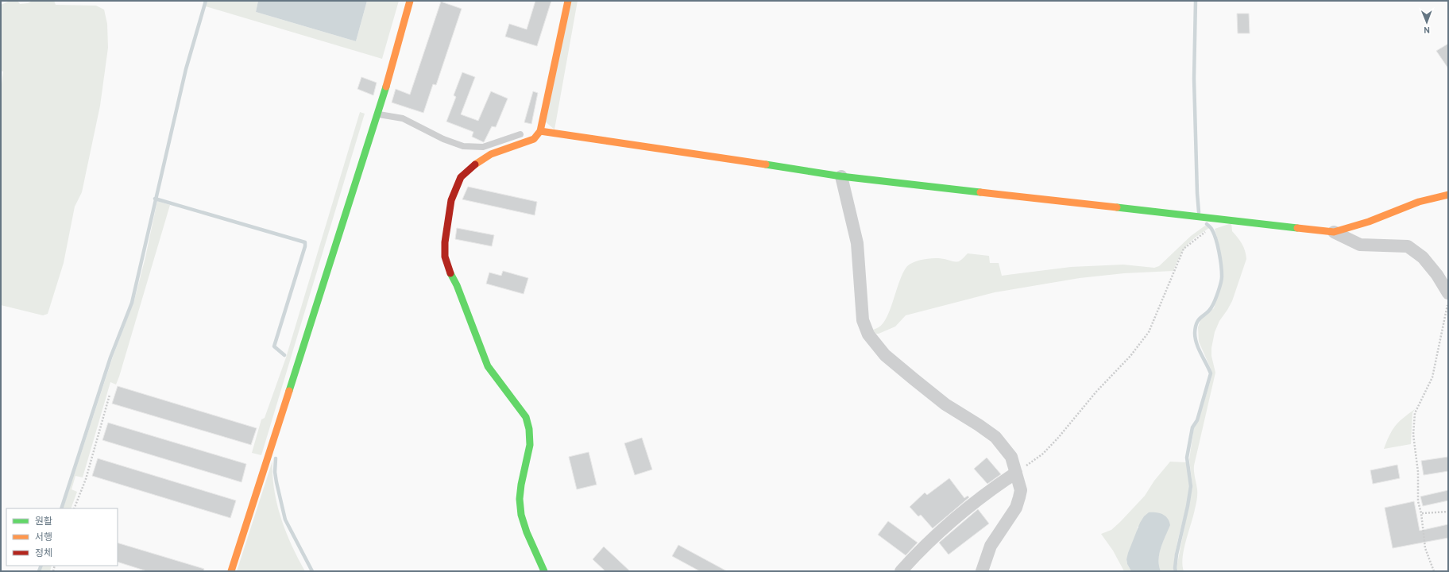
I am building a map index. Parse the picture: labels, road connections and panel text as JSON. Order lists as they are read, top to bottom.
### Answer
{
  "legend": ["원활", "서행", "정체"],
  "north": "bottom"
}
